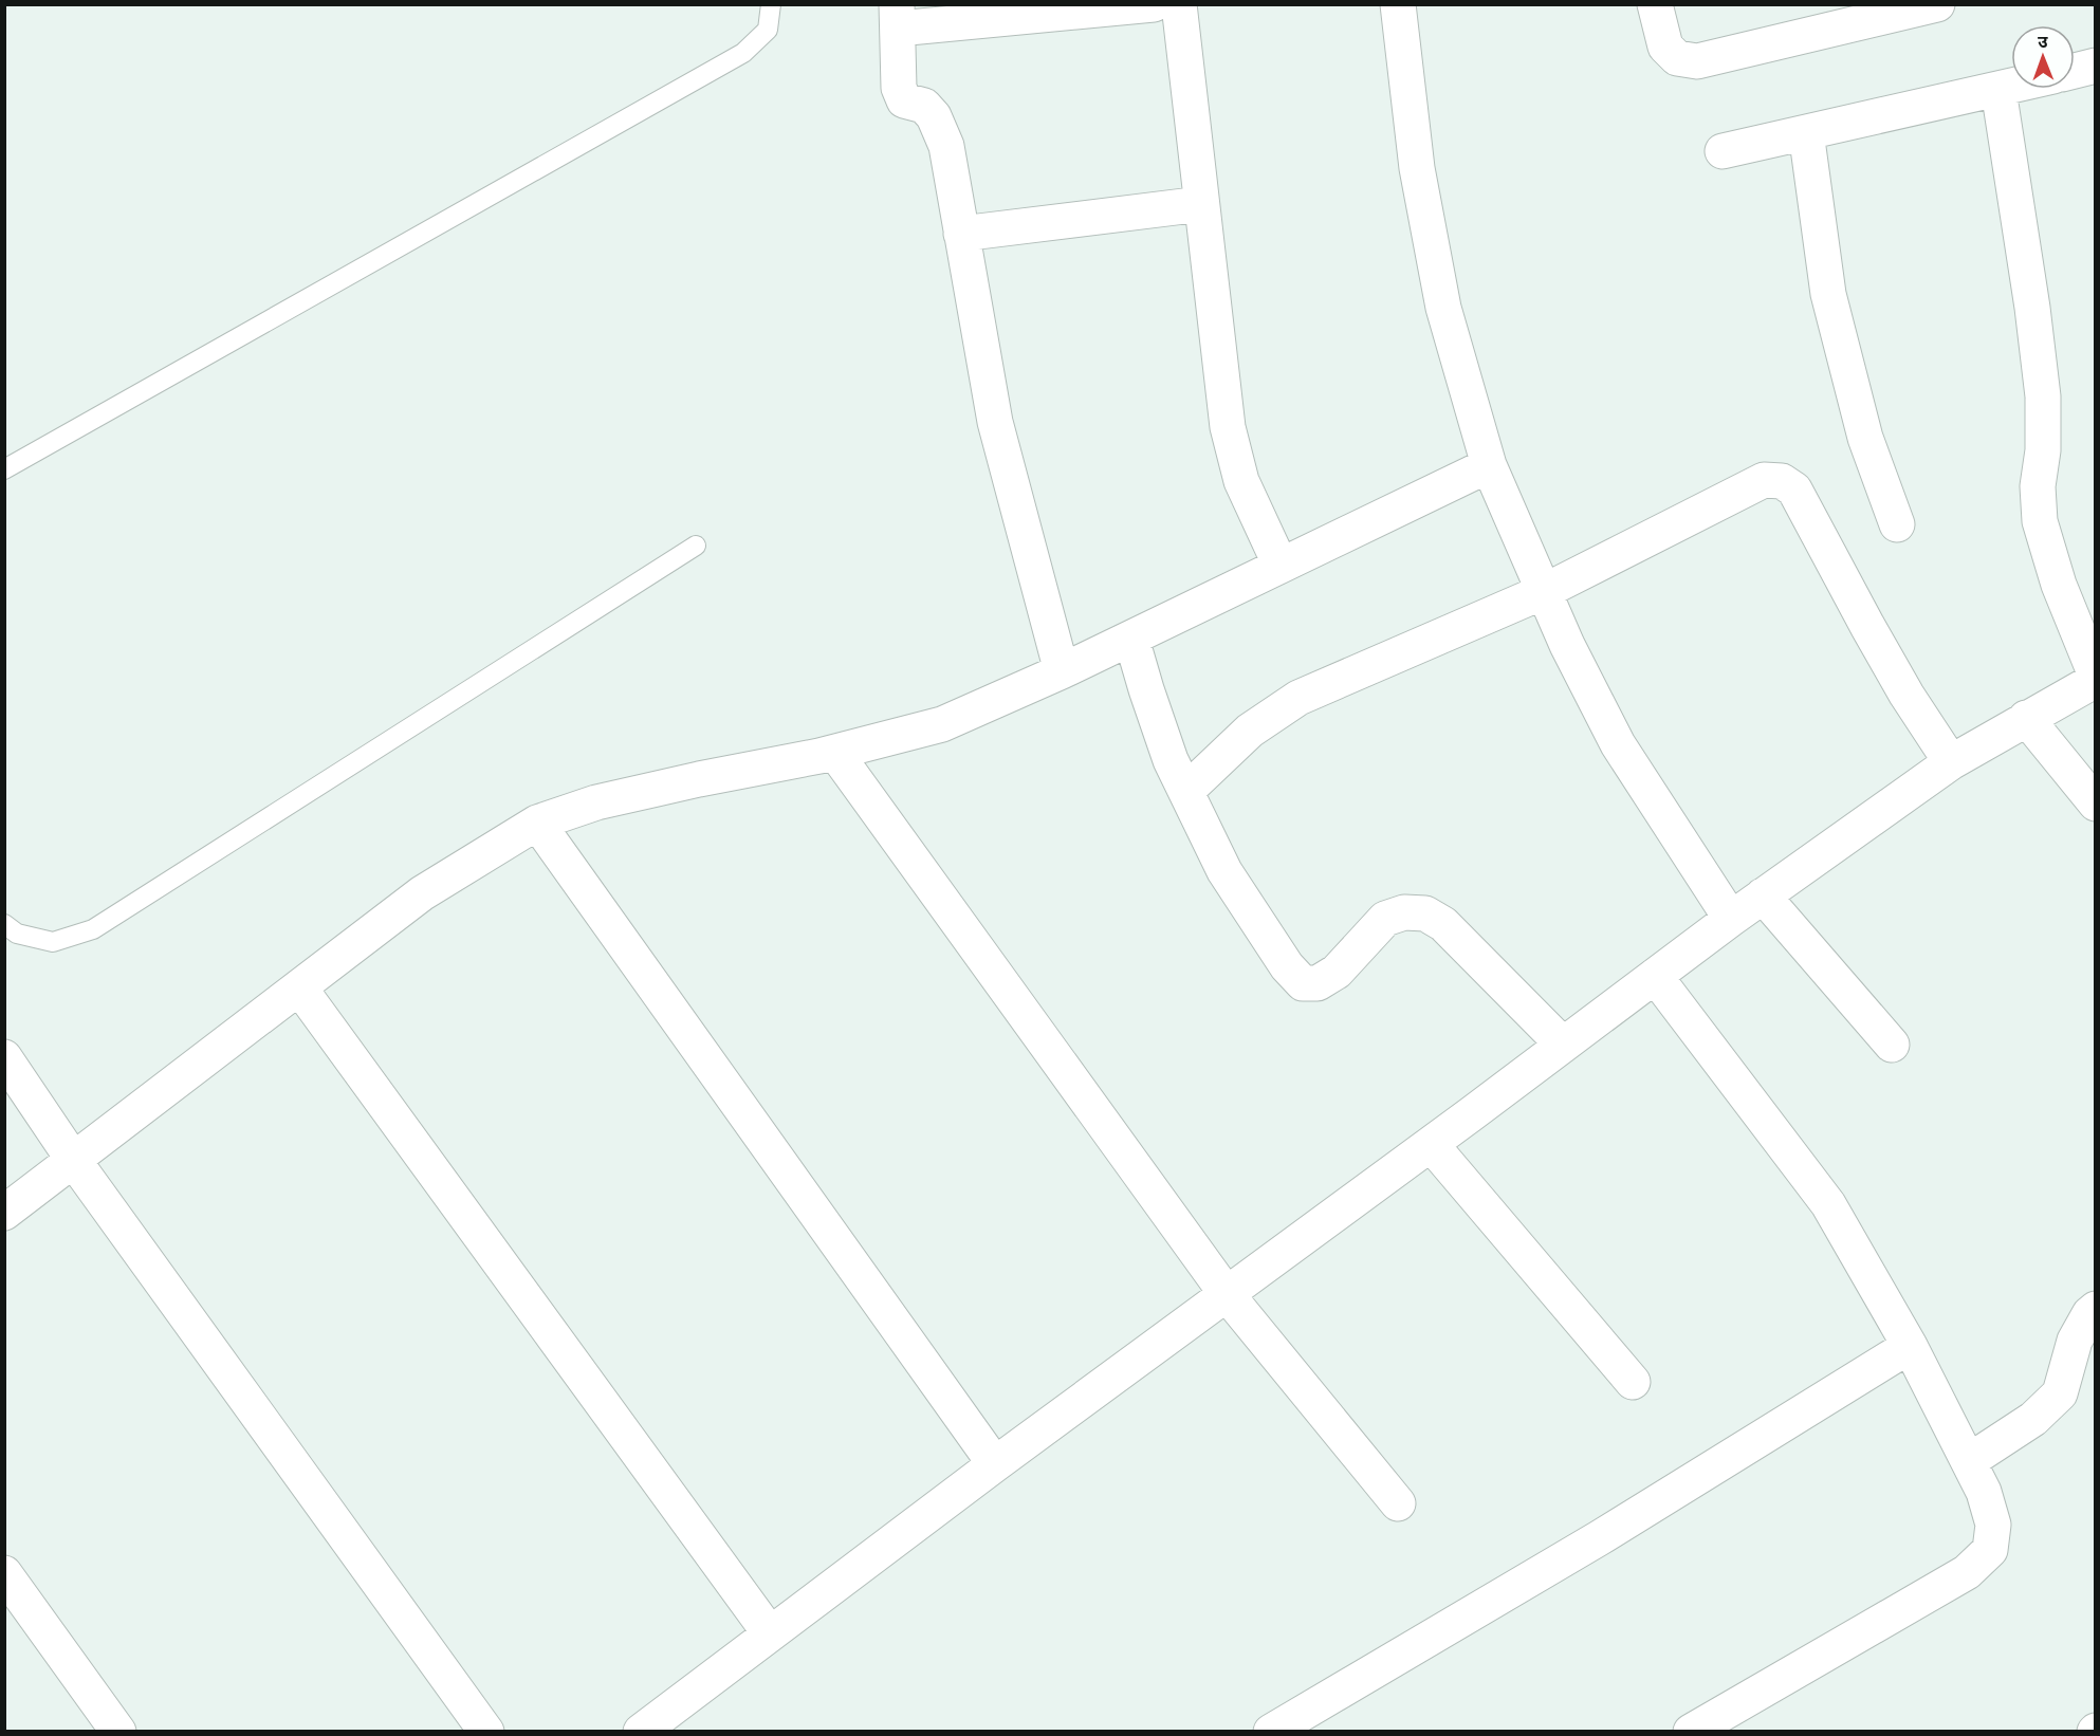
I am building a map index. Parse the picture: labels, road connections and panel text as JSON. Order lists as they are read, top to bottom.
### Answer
{
  "north": "top"
}
